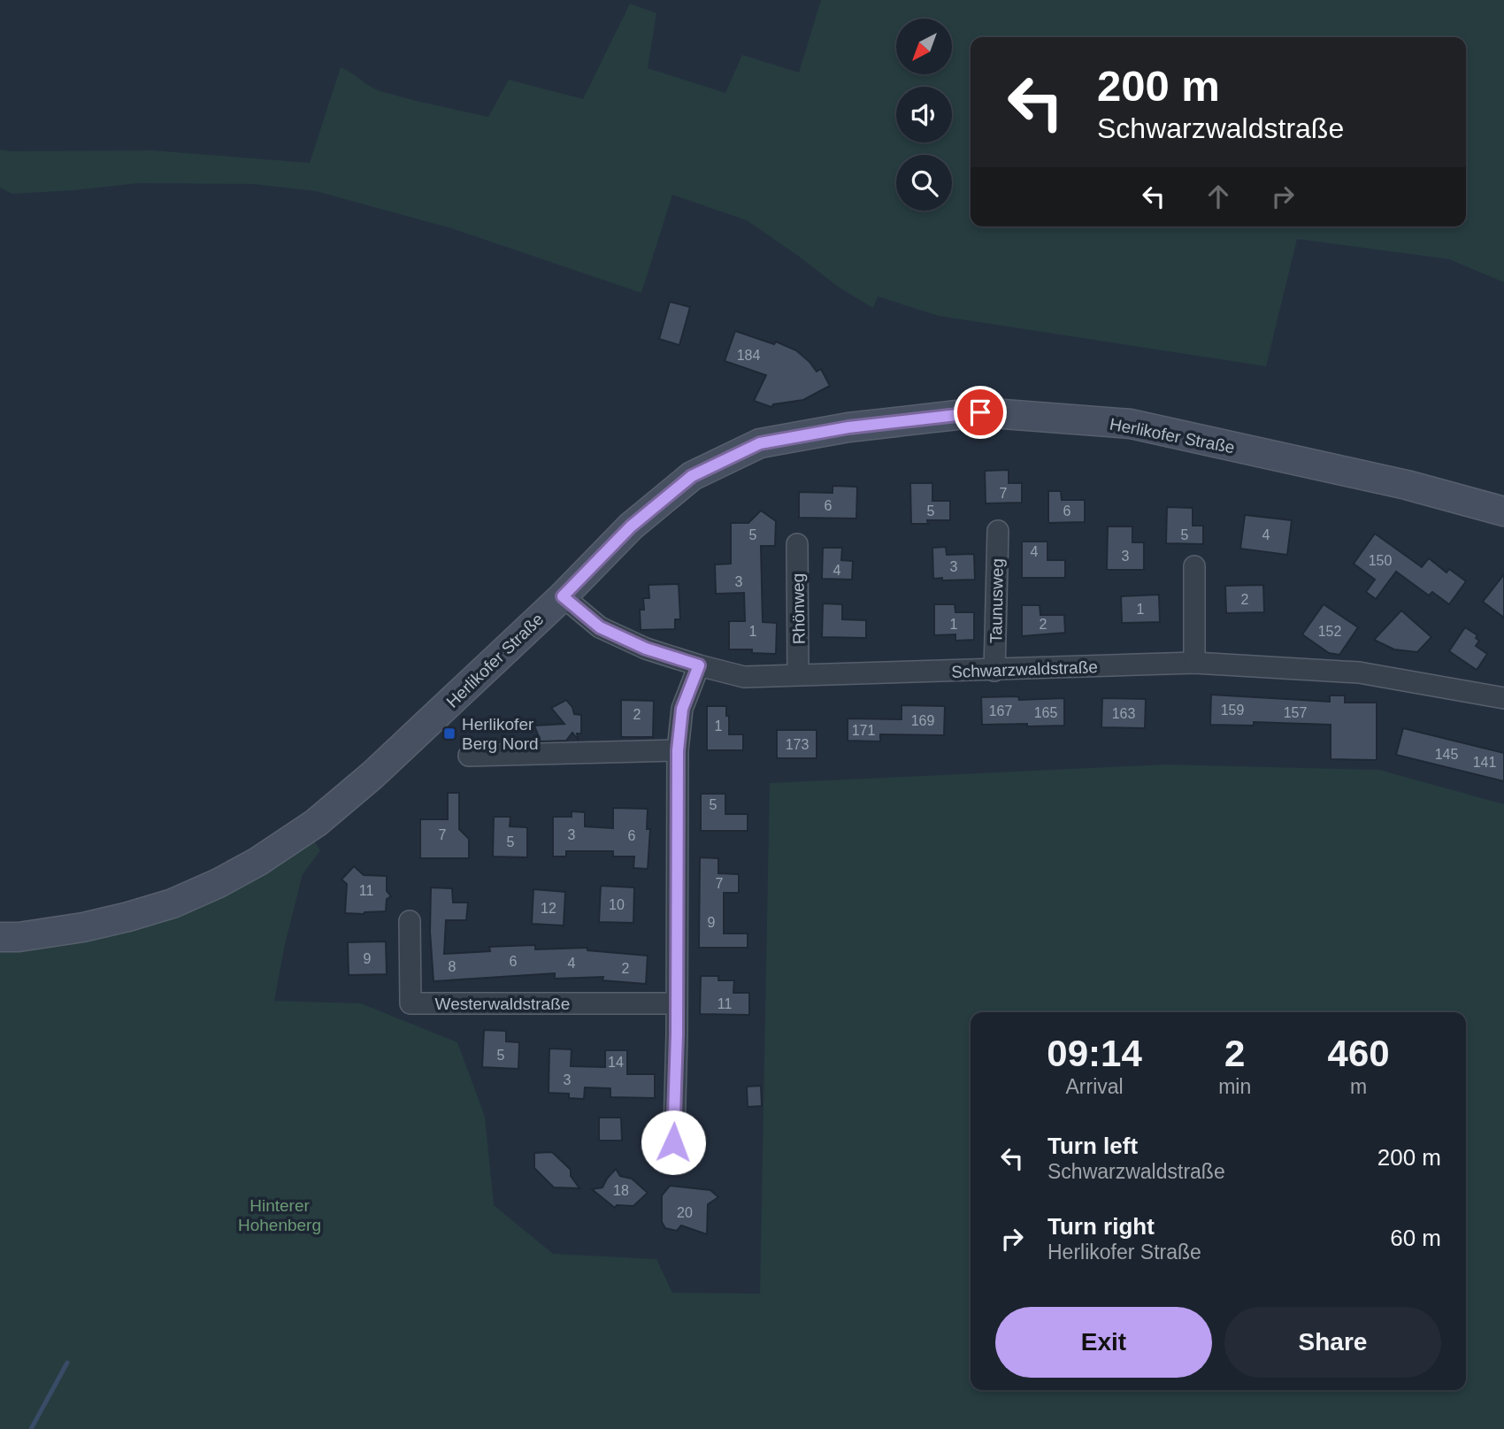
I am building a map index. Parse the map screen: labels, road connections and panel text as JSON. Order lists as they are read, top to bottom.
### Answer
{
  "streets": {
    "main road": ["Herlikofer Straße"],
    "street": [
      "Taunusweg",
      "Rhönweg",
      "Schwarzwaldstraße",
      "Westerwaldstraße"
    ]
  },
  "crossings": [
    ["Herlikofer Straße", "Schwarzwaldstraße"],
    ["Taunusweg", "Schwarzwaldstraße"],
    ["Rhönweg", "Schwarzwaldstraße"]
  ],
  "parks": ["Hinterer Hohenberg"],
  "places": {
    "transit": ["Herlikofer Berg Nord"]
  },
  "house_numbers": [
    "184",
    "7",
    "6",
    "5",
    "6",
    "5",
    "5",
    "4",
    "4",
    "3",
    "150",
    "3",
    "4",
    "3",
    "2",
    "1",
    "1",
    "2",
    "1",
    "152",
    "159",
    "167",
    "165",
    "157",
    "163",
    "2",
    "169",
    "1",
    "171",
    "173",
    "145",
    "141",
    "5",
    "7",
    "3",
    "6",
    "5",
    "7",
    "11",
    "10",
    "12",
    "9",
    "9",
    "6",
    "4",
    "8",
    "2",
    "11",
    "5",
    "14",
    "3",
    "18",
    "20"
  ],
  "north": "bottom left",
  "page": {
    "turn": ["200 m", "Schwarzwaldstraße"],
    "eta": [
      "09:14",
      "Arrival",
      "2",
      "min",
      "460",
      "m"
    ],
    "list": [
      {
        "name": "Turn left",
        "note": "Schwarzwaldstraße",
        "value": "200 m"
      },
      {
        "name": "Turn right",
        "note": "Herlikofer Straße",
        "value": "60 m"
      }
    ],
    "buttons": ["Exit", "Share"]
  }
}
